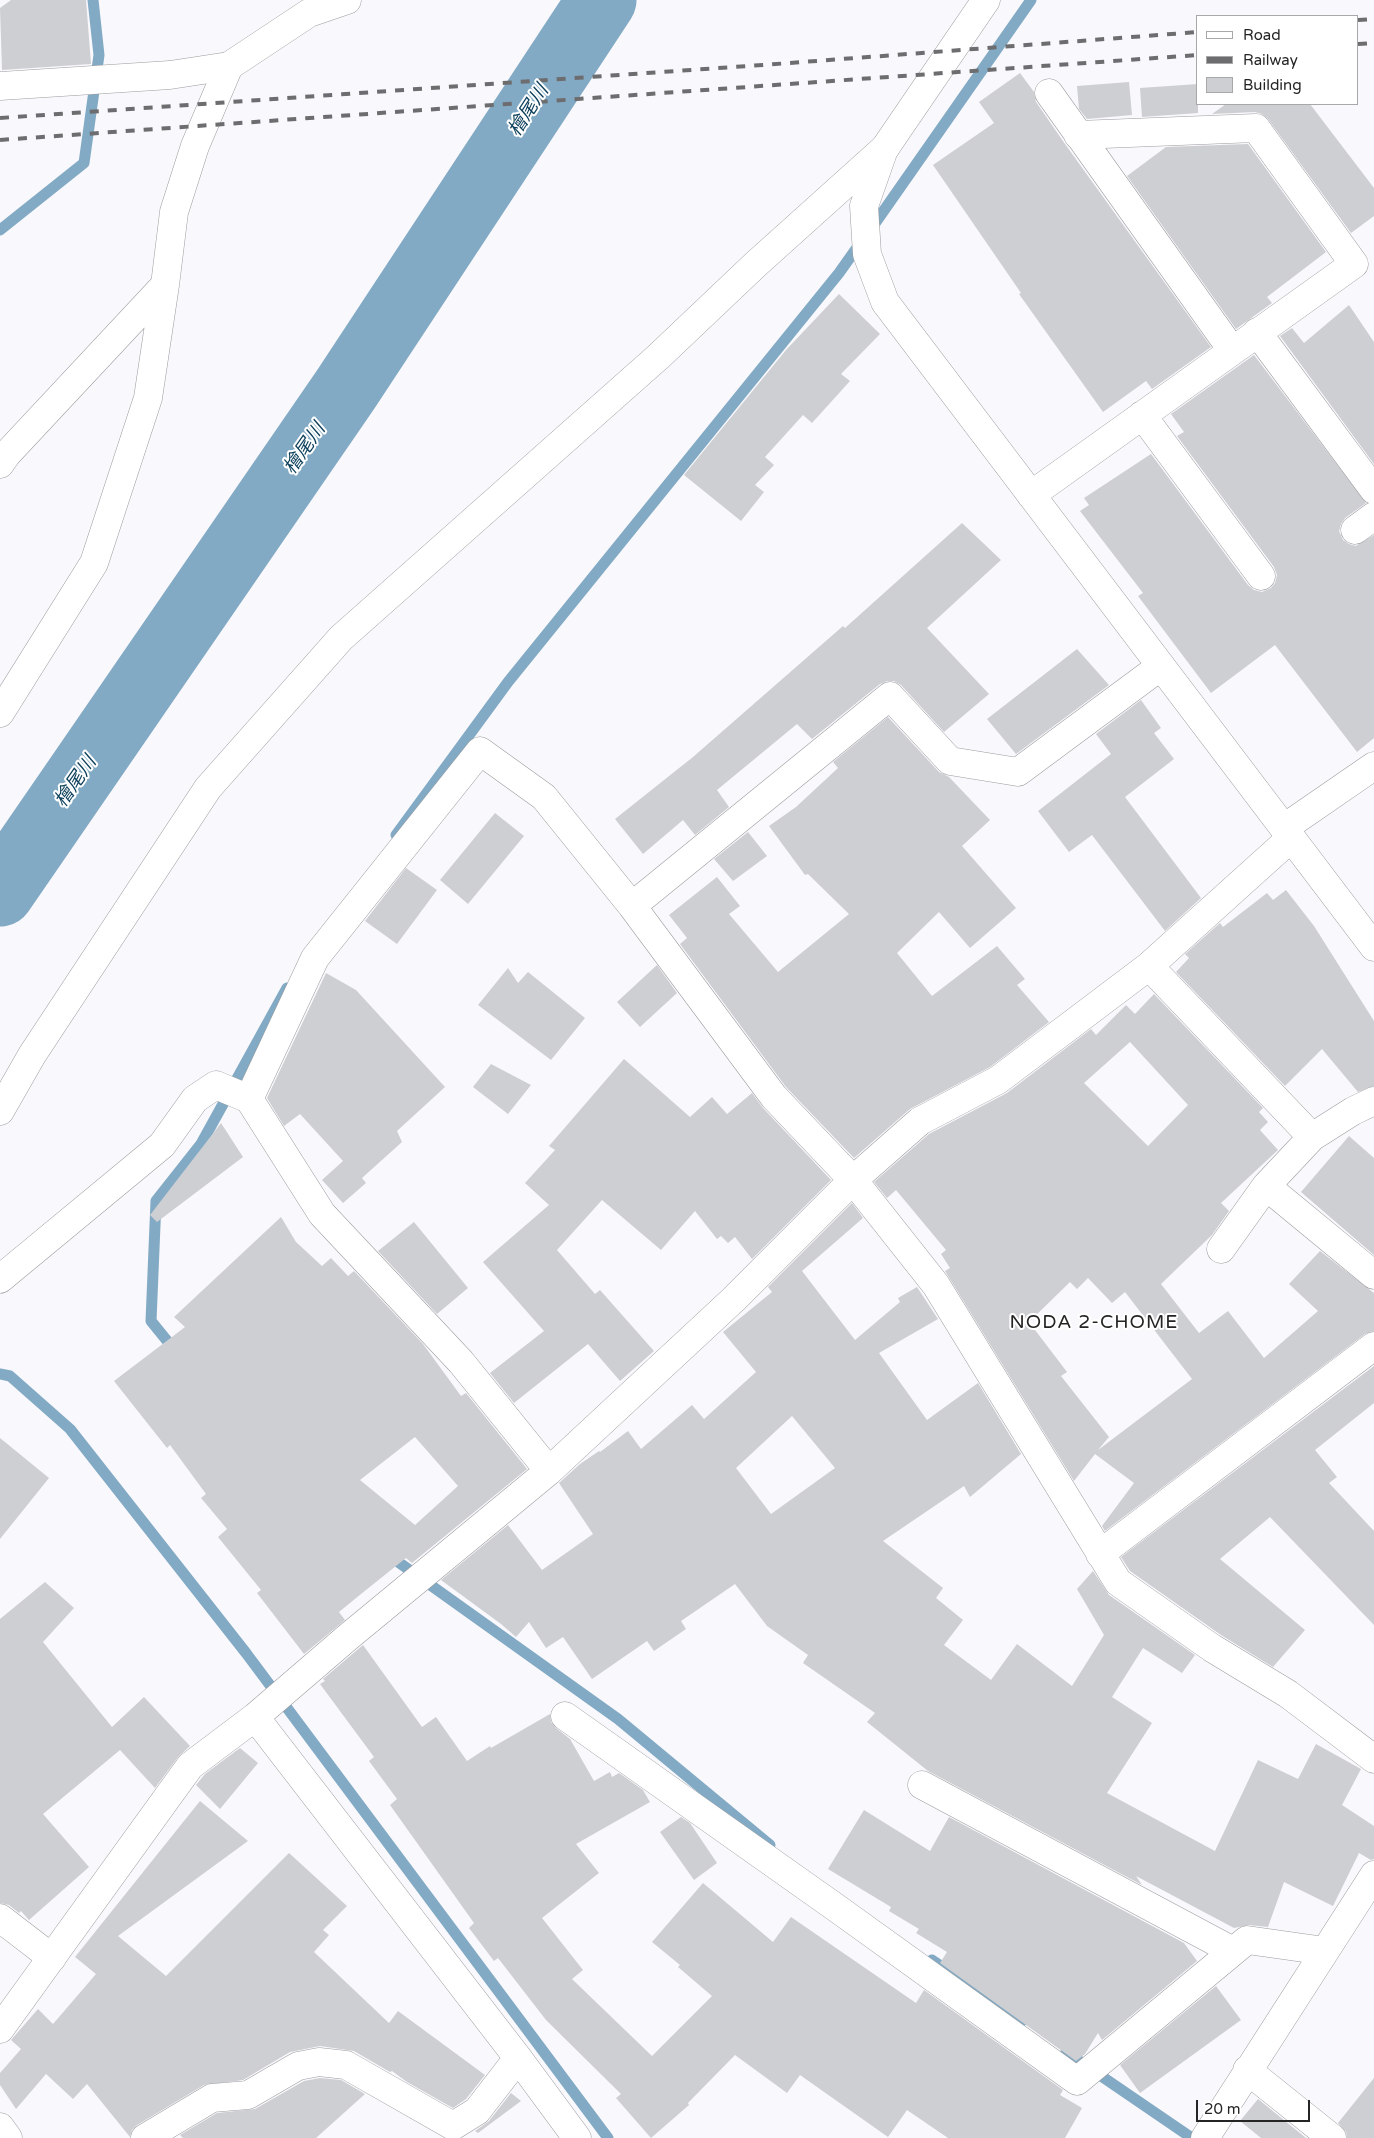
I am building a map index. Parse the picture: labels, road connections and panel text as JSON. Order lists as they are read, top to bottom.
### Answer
{
  "districts": ["NODA 2-CHOME"],
  "water": ["檜尾川"],
  "legend": ["Road", "Railway", "Building"],
  "scale_bar": "20 m"
}
